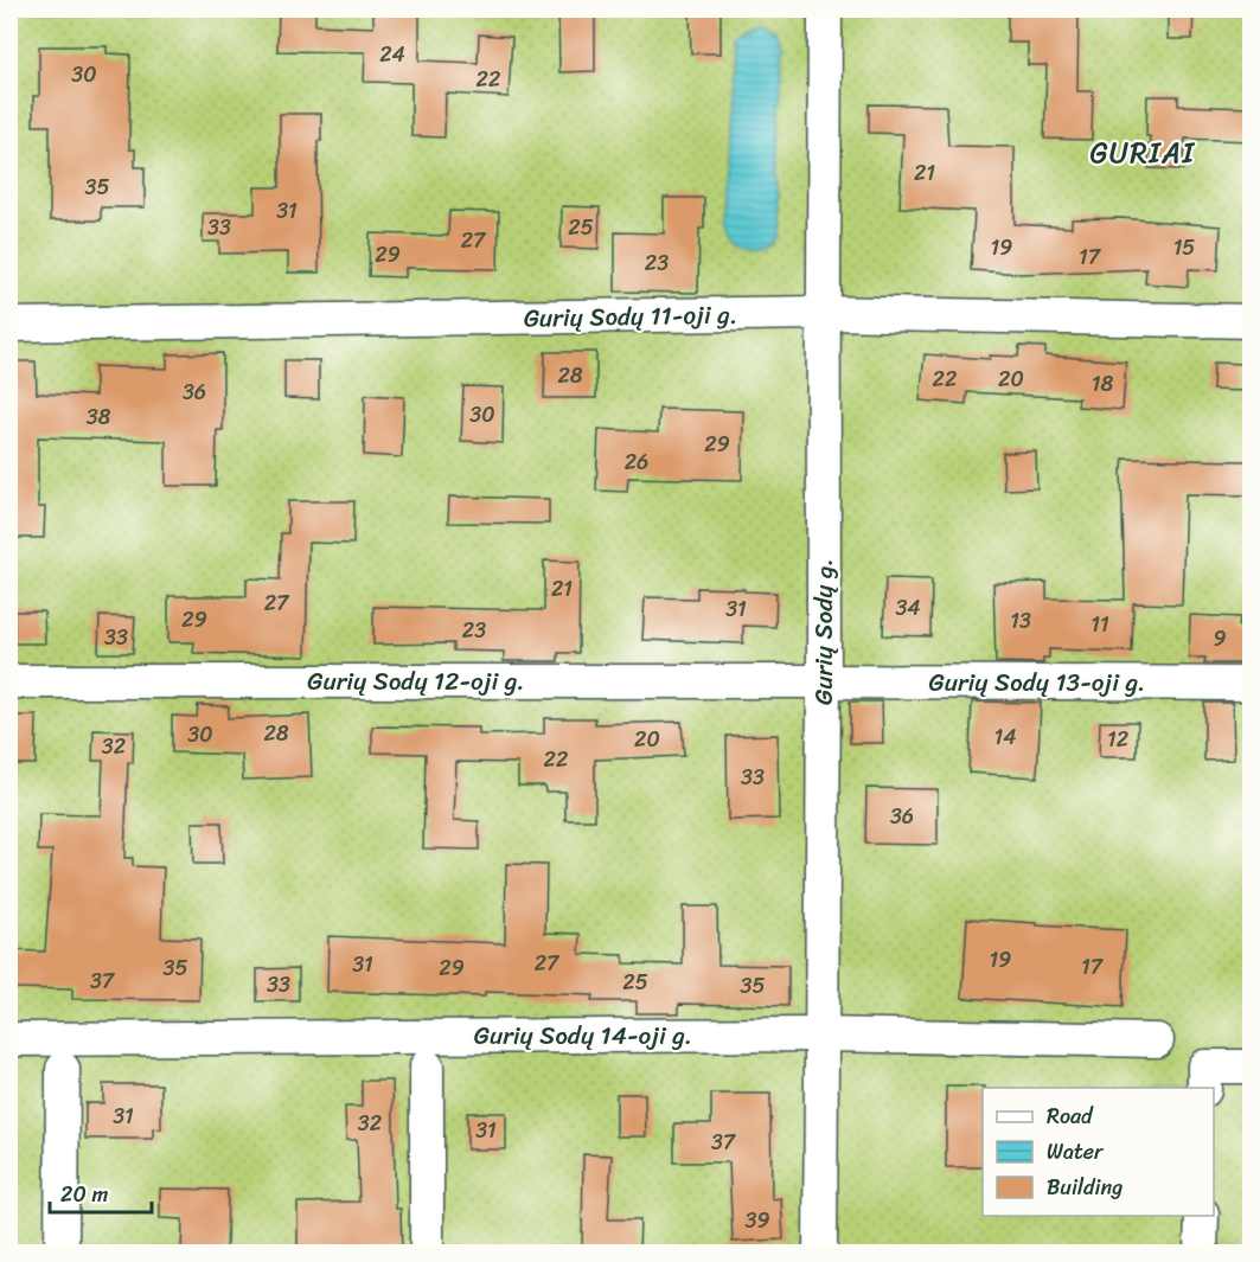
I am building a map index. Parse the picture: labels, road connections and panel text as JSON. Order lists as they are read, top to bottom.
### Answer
{
  "streets": {
    "street": [
      "Gurių Sodų 11-oji g.",
      "Gurių Sodų g.",
      "Gurių Sodų 12-oji g.",
      "Gurių Sodų 13-oji g.",
      "Gurių Sodų 14-oji g."
    ]
  },
  "crossings": [
    ["Gurių Sodų 11-oji g.", "Gurių Sodų g."],
    ["Gurių Sodų g.", "Gurių Sodų 12-oji g."],
    ["Gurių Sodų g.", "Gurių Sodų 13-oji g."],
    ["Gurių Sodų g.", "Gurių Sodų 14-oji g."],
    ["Gurių Sodų 12-oji g.", "Gurių Sodų 13-oji g."]
  ],
  "districts": ["GURIAI"],
  "house_numbers": [
    "24",
    "30",
    "22",
    "21",
    "35",
    "31",
    "33",
    "25",
    "27",
    "19",
    "15",
    "29",
    "17",
    "23",
    "28",
    "22",
    "20",
    "18",
    "36",
    "30",
    "38",
    "29",
    "26",
    "21",
    "27",
    "34",
    "31",
    "29",
    "13",
    "11",
    "23",
    "33",
    "9",
    "28",
    "30",
    "14",
    "20",
    "12",
    "32",
    "22",
    "33",
    "36",
    "19",
    "27",
    "31",
    "17",
    "35",
    "29",
    "37",
    "25",
    "33",
    "35",
    "31",
    "32",
    "31",
    "37",
    "39"
  ],
  "legend": ["Road", "Water", "Building"],
  "scale_bar": "20 m"
}
